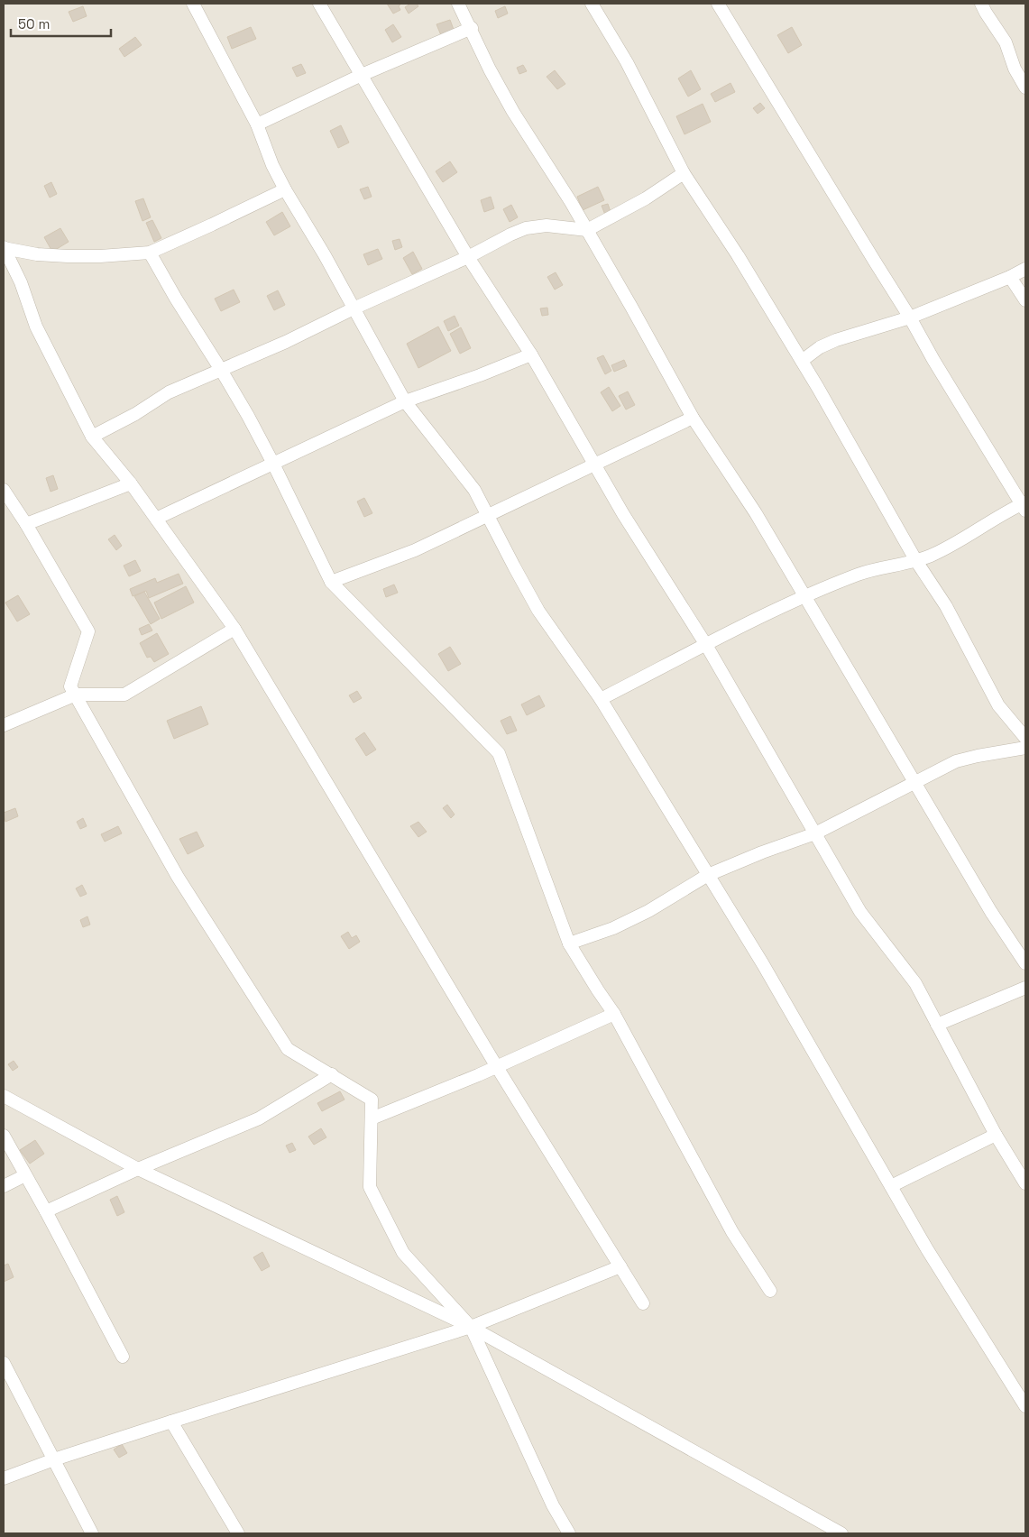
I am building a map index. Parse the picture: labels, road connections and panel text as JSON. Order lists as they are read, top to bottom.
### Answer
{
  "scale_bar": "50 m"
}
